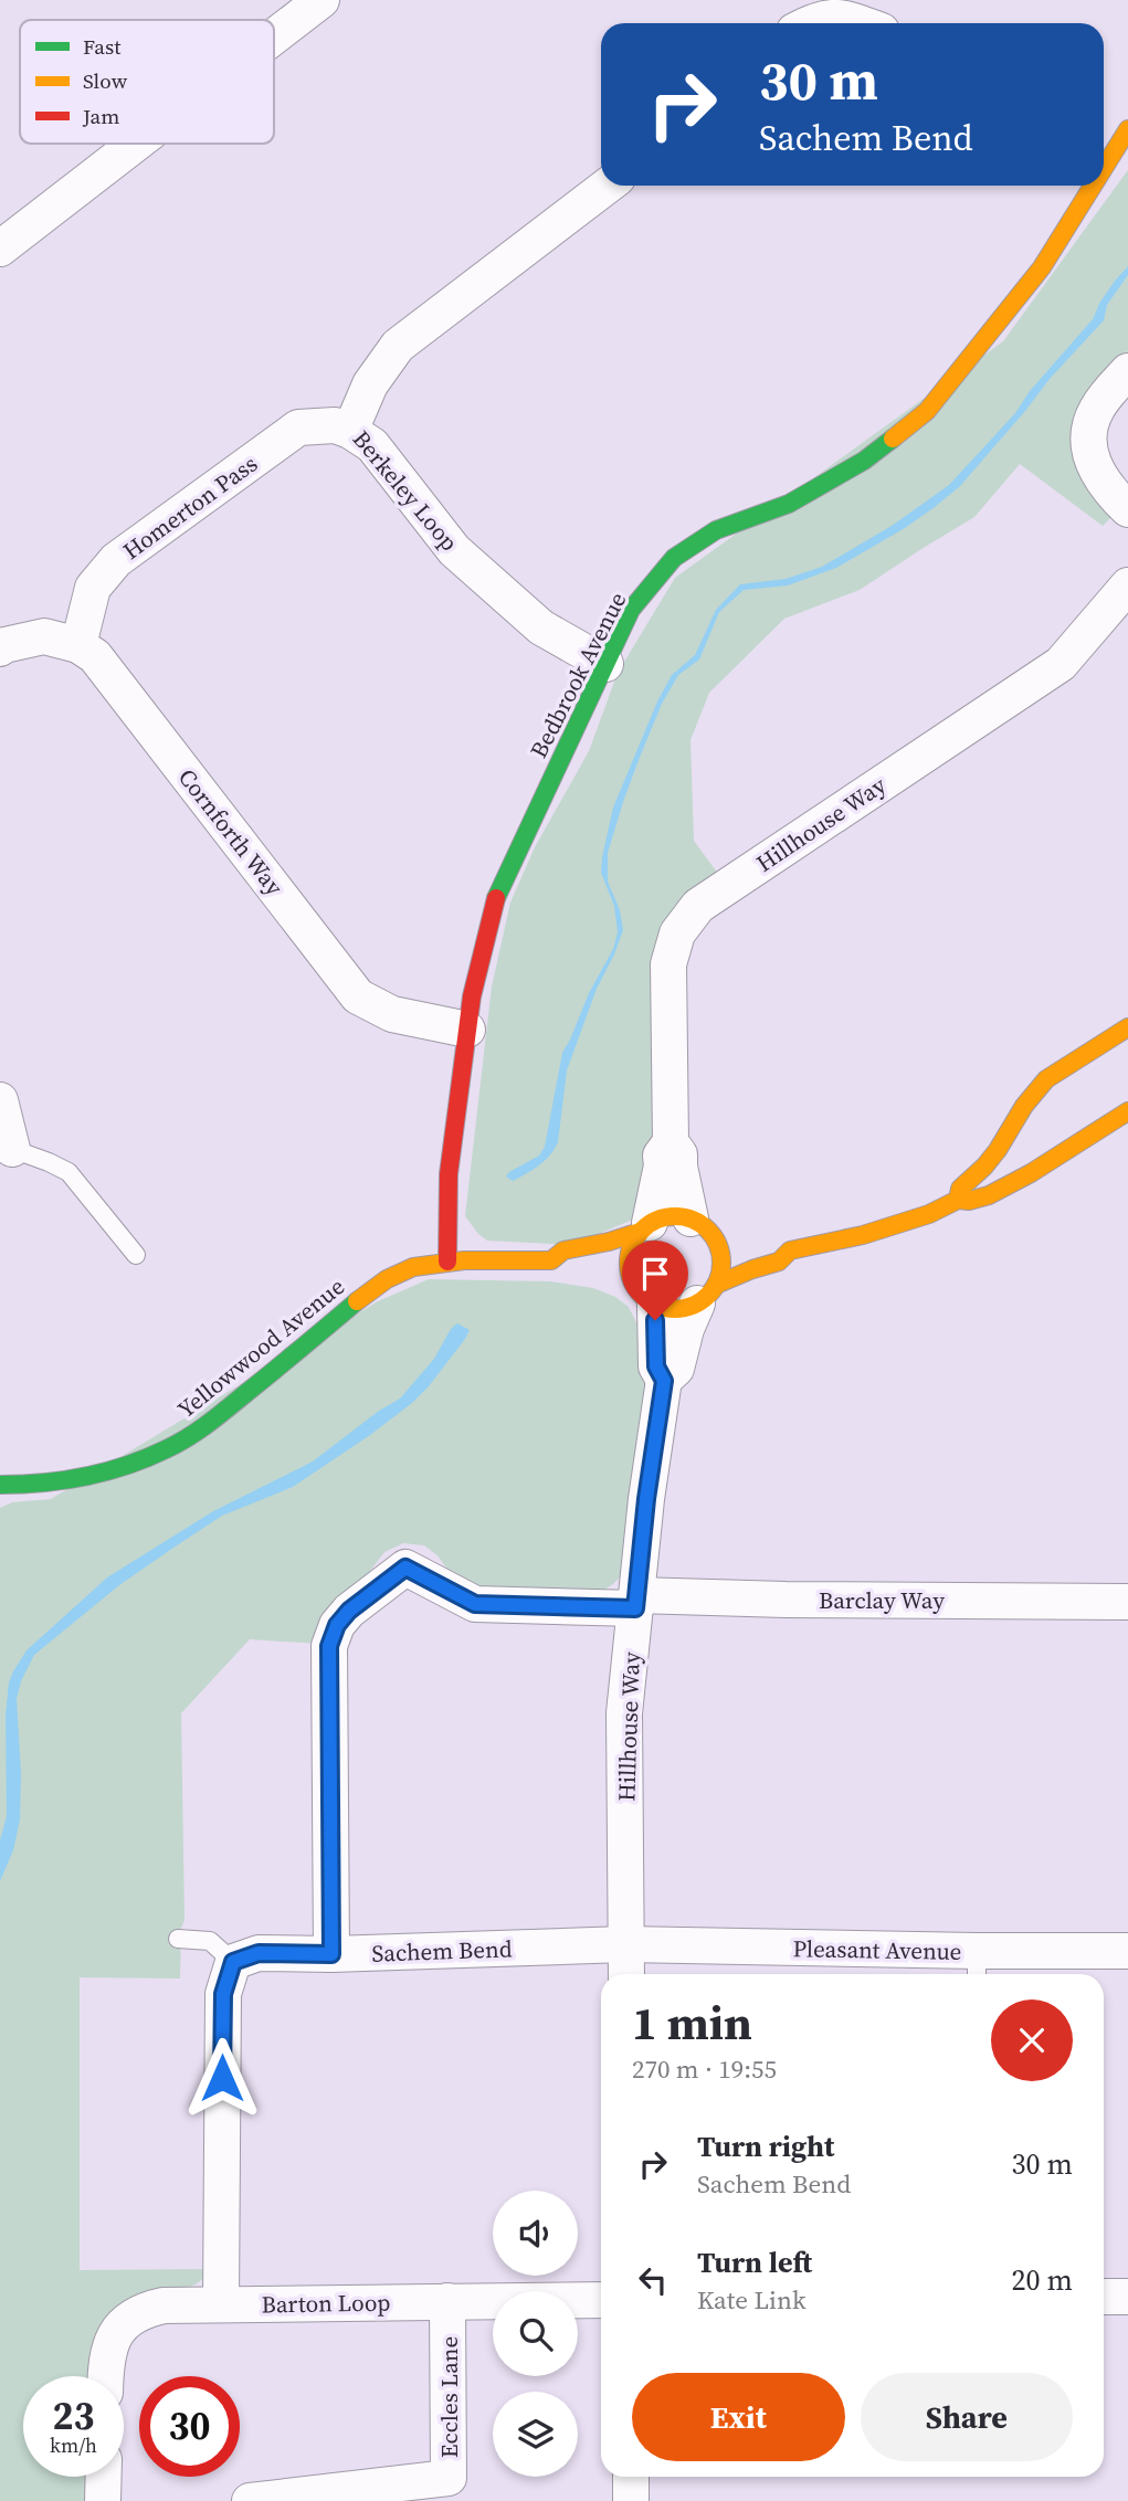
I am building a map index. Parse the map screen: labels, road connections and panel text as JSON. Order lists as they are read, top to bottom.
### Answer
{
  "streets": {
    "street": [
      "Berkeley Loop",
      "Homerton Pass",
      "Bedbrook Avenue",
      "Hillhouse Way",
      "Cornforth Way",
      "Yellowwood Avenue",
      "Barclay Way",
      "Pleasant Avenue",
      "Sachem Bend",
      "Barton Loop",
      "Eccles Lane"
    ]
  },
  "crossings": [
    ["Berkeley Loop", "Homerton Pass"],
    ["Berkeley Loop", "Bedbrook Avenue"],
    ["Homerton Pass", "Cornforth Way"],
    ["Bedbrook Avenue", "Cornforth Way"],
    ["Bedbrook Avenue", "Yellowwood Avenue"],
    ["Hillhouse Way", "Yellowwood Avenue"],
    ["Hillhouse Way", "Barclay Way"],
    ["Hillhouse Way", "Pleasant Avenue"],
    ["Hillhouse Way", "Sachem Bend"],
    ["Barclay Way", "Sachem Bend"],
    ["Pleasant Avenue", "Sachem Bend"],
    ["Barton Loop", "Eccles Lane"]
  ],
  "legend": ["Fast", "Slow", "Jam"],
  "page": {
    "turn": ["30 m", "Sachem Bend"],
    "heading": ["1 min", "270 m · 19:55"],
    "list": [
      {
        "name": "Turn right",
        "note": "Sachem Bend",
        "value": "30 m"
      },
      {
        "name": "Turn left",
        "note": "Kate Link",
        "value": "20 m"
      }
    ],
    "buttons": ["Exit", "Share"],
    "speed": "23 km/h",
    "limit": "30"
  }
}
